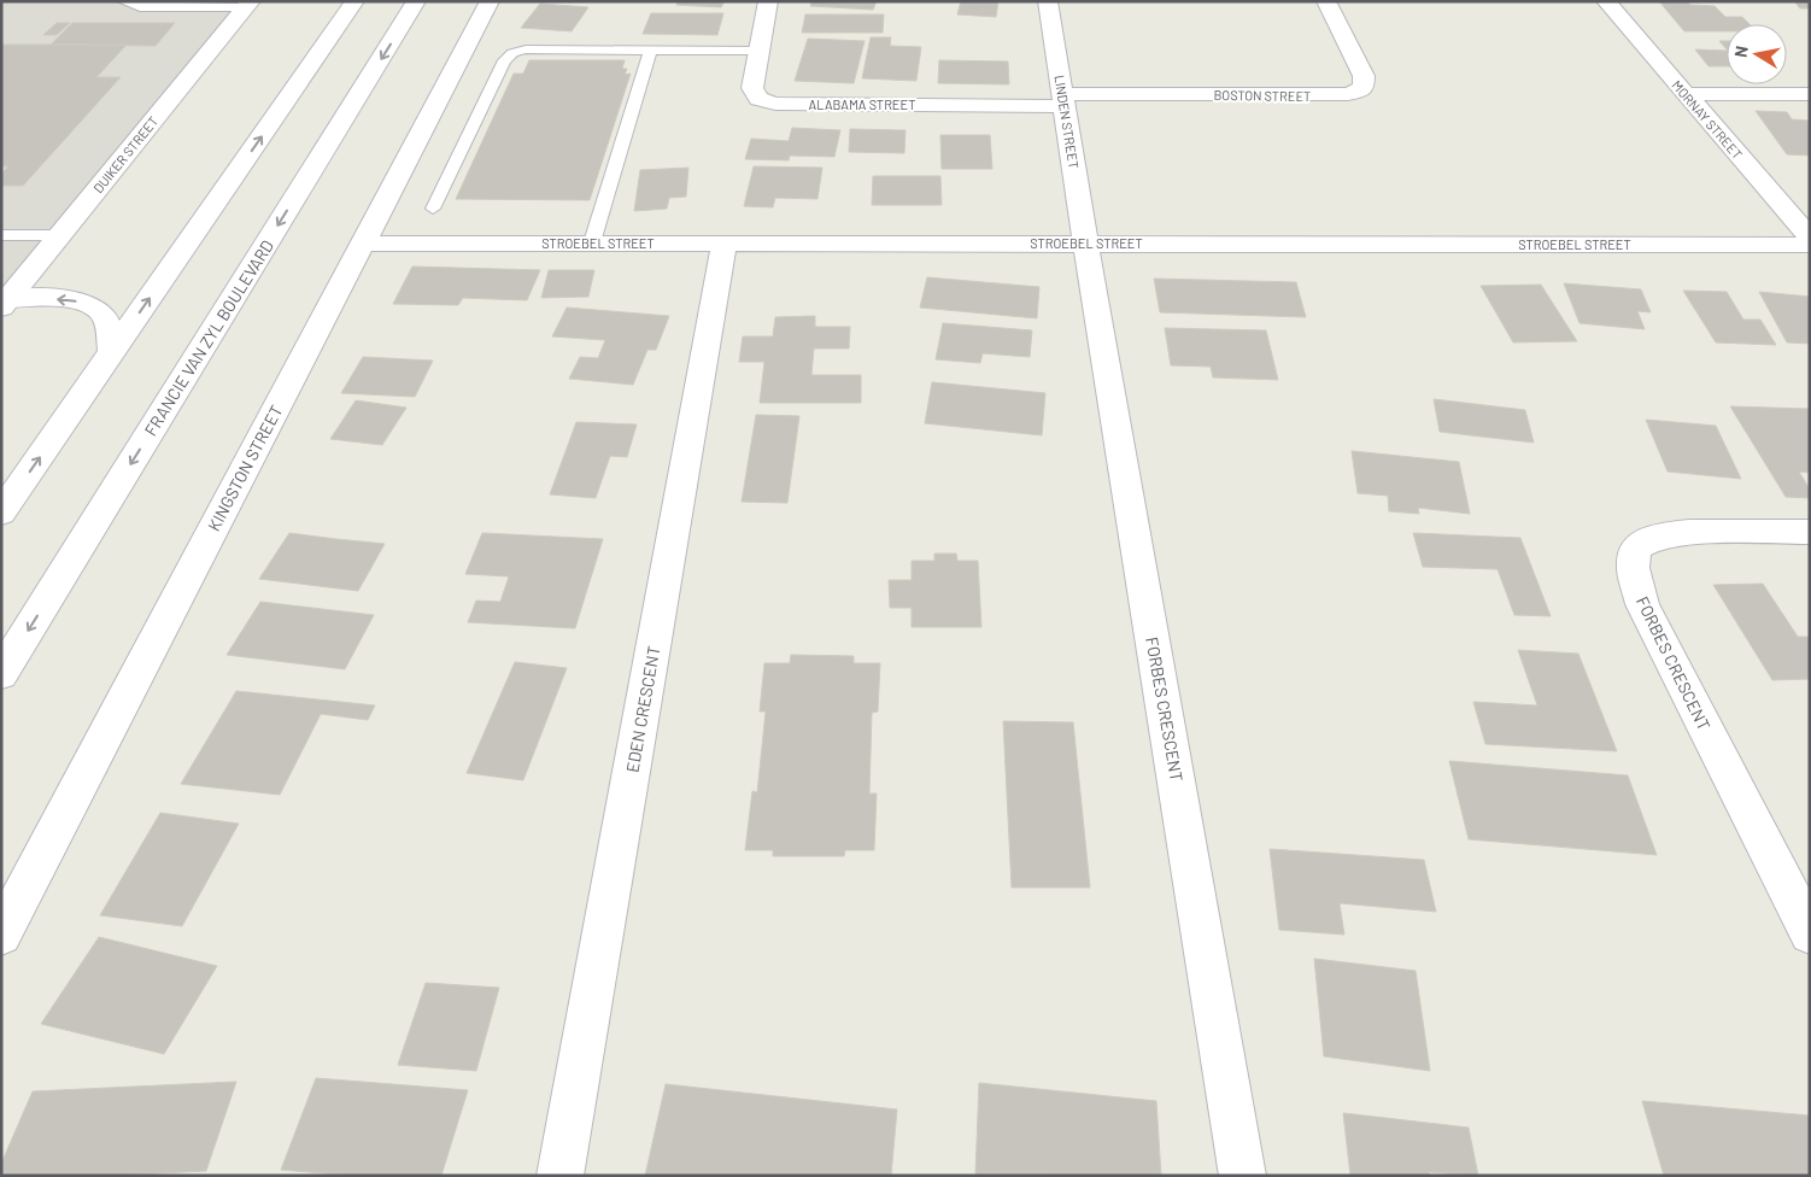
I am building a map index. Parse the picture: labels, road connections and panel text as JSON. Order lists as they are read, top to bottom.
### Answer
{
  "streets": {
    "street": [
      "BOSTON STREET",
      "ALABAMA STREET",
      "MORNAY STREET",
      "LINDEN STREET",
      "DUIKER STREET",
      "STROEBEL STREET",
      "FRANCIE VAN ZYL BOULEVARD",
      "KINGSTON STREET",
      "FORBES CRESCENT",
      "EDEN CRESCENT"
    ]
  },
  "crossings": [
    ["BOSTON STREET", "ALABAMA STREET"],
    ["BOSTON STREET", "LINDEN STREET"],
    ["ALABAMA STREET", "LINDEN STREET"],
    ["LINDEN STREET", "STROEBEL STREET"],
    ["LINDEN STREET", "FORBES CRESCENT"],
    ["STROEBEL STREET", "KINGSTON STREET"],
    ["STROEBEL STREET", "FORBES CRESCENT"],
    ["STROEBEL STREET", "EDEN CRESCENT"]
  ],
  "north": "left"
}
